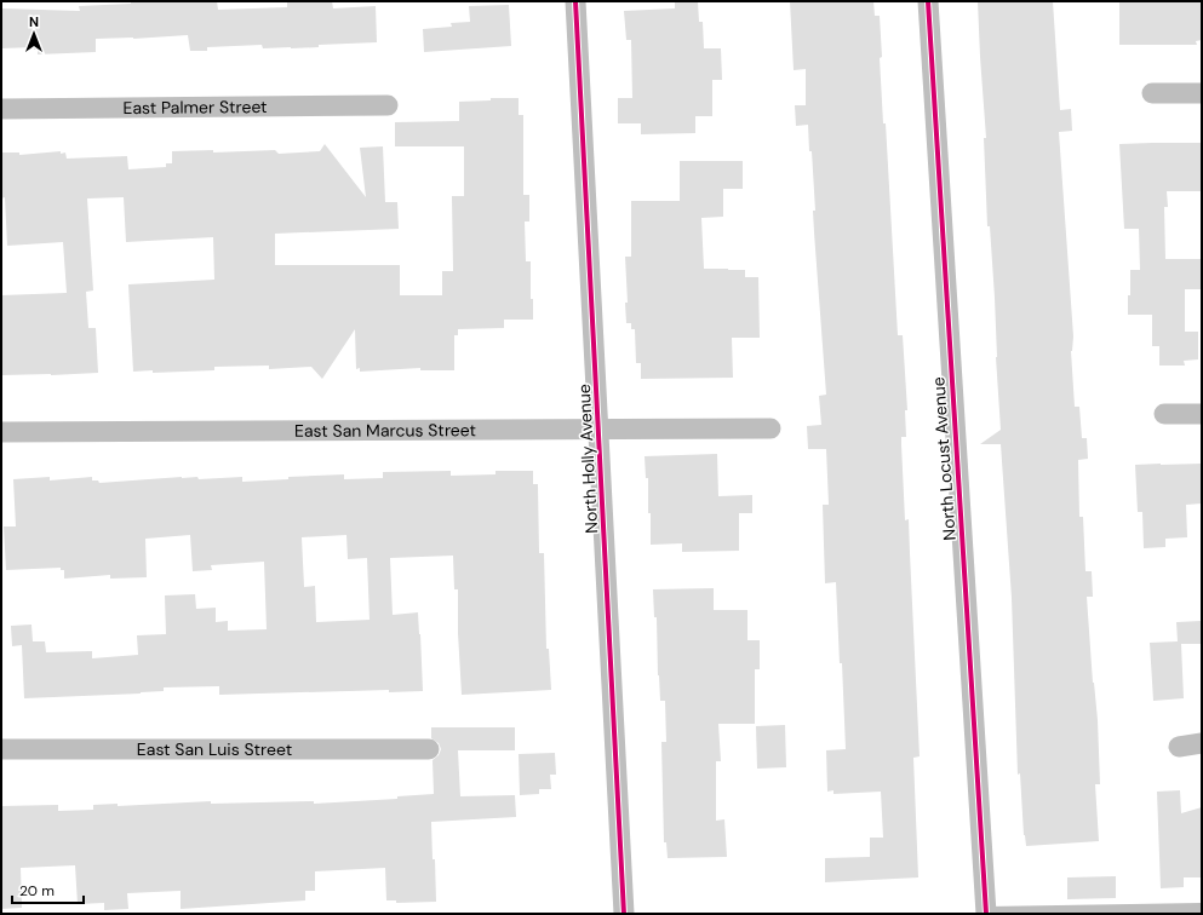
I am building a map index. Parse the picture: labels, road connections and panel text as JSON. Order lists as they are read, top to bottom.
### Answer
{
  "streets": {
    "street": [
      "East Palmer Street",
      "East San Marcus Street",
      "North Holly Avenue",
      "North Locust Avenue",
      "East San Luis Street"
    ]
  },
  "crossings": [
    ["East San Marcus Street", "North Holly Avenue"]
  ],
  "scale_bar": "20 m",
  "north": "top"
}
